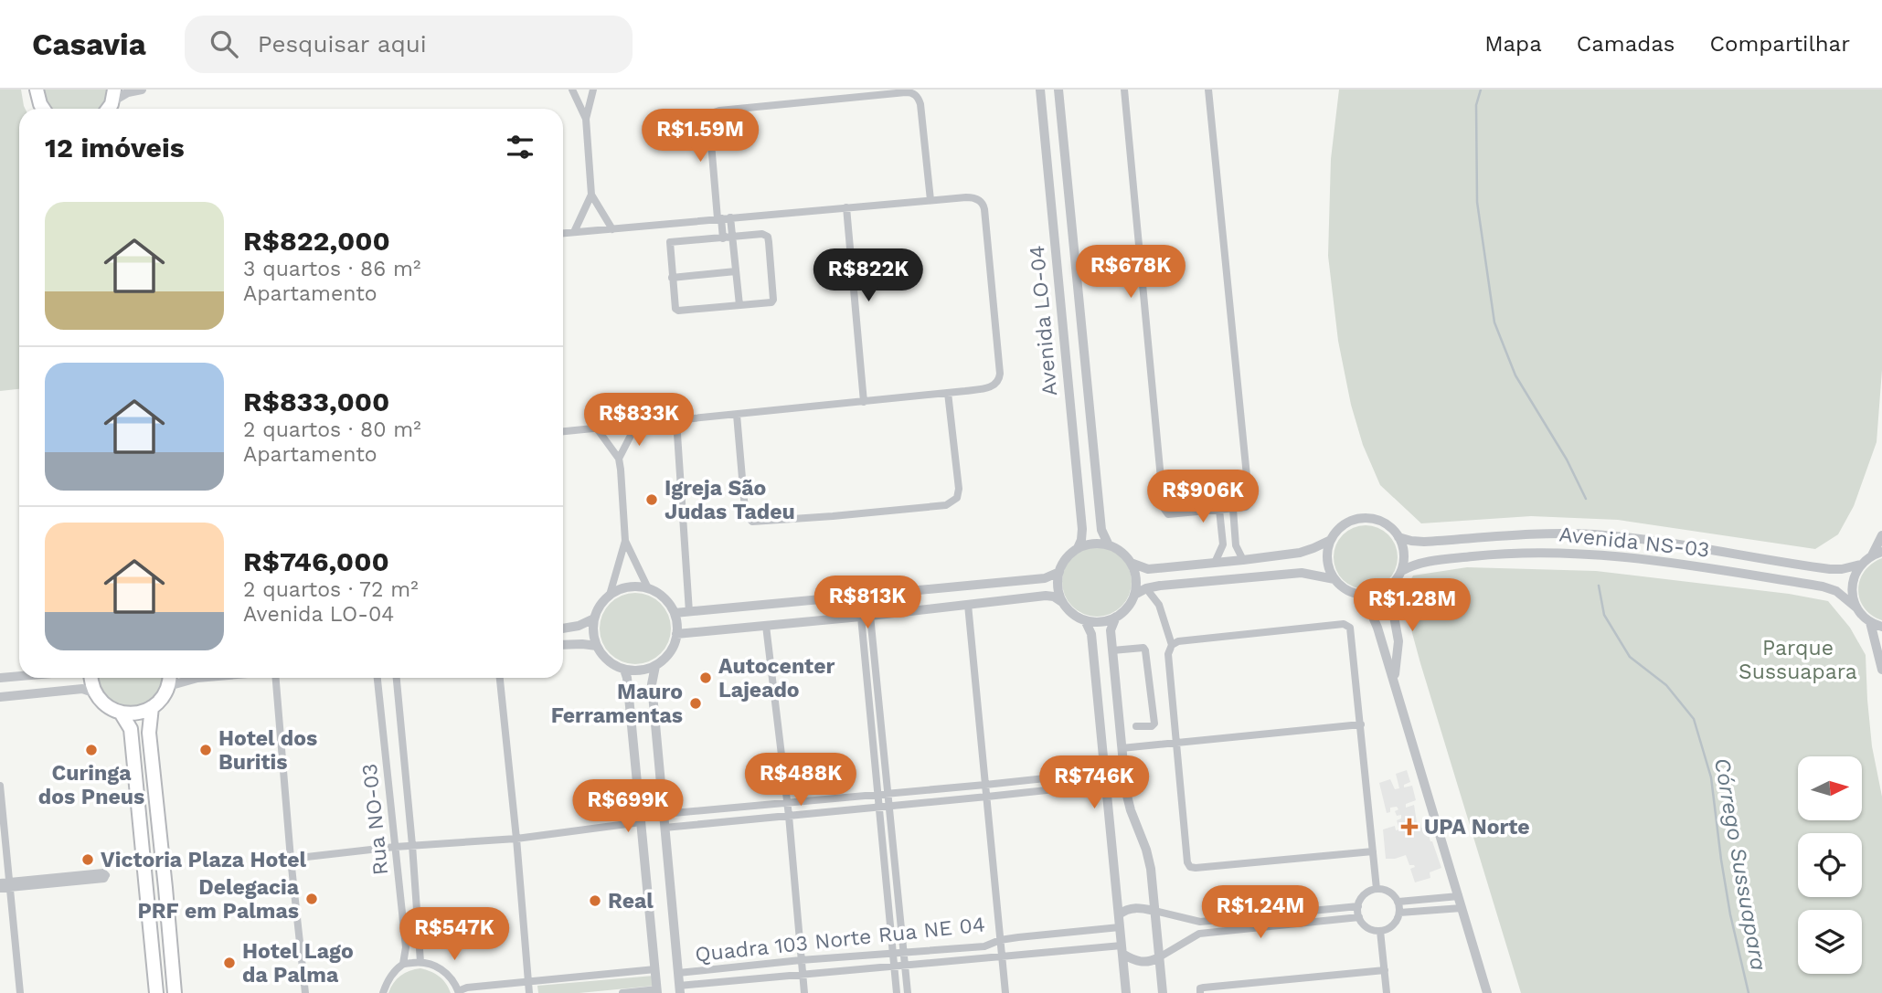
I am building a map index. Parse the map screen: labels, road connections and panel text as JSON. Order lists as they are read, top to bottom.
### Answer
{
  "streets": {
    "street": [
      "Avenida LO-04",
      "Avenida NS-03",
      "Rua NO-03",
      "Quadra 103 Norte Rua NE 04"
    ]
  },
  "crossings": [
    ["Avenida LO-04", "Avenida NS-03"]
  ],
  "water": ["Córrego Sussuapara"],
  "parks": ["Parque Sussuapara"],
  "places": {
    "other": [
      "Igreja São Judas Tadeu",
      "Autocenter Lajeado",
      "Mauro Ferramentas",
      "Curinga dos Pneus",
      "Hotel dos Buritis",
      "Victoria Plaza Hotel",
      "Delegacia PRF em Palmas",
      "Real",
      "Hotel Lago da Palma"
    ],
    "health": ["UPA Norte"]
  },
  "north": "right",
  "page": {
    "header": "Casavia",
    "search": "Pesquisar aqui",
    "nav": ["Mapa", "Camadas", "Compartilhar"],
    "price": [
      "R$1.59M",
      "R$678K",
      "R$822K",
      "R$833K",
      "R$906K",
      "R$813K",
      "R$1.28M",
      "R$488K",
      "R$746K",
      "R$699K",
      "R$1.24M",
      "R$547K"
    ],
    "heading": "12 imóveis",
    "list": [
      {
        "name": "R$822,000",
        "note": "3 quartos · 86 m² · Apartamento"
      },
      {
        "name": "R$833,000",
        "note": "2 quartos · 80 m² · Apartamento"
      },
      {
        "name": "R$746,000",
        "note": "2 quartos · 72 m² · Avenida LO-04"
      }
    ]
  }
}
